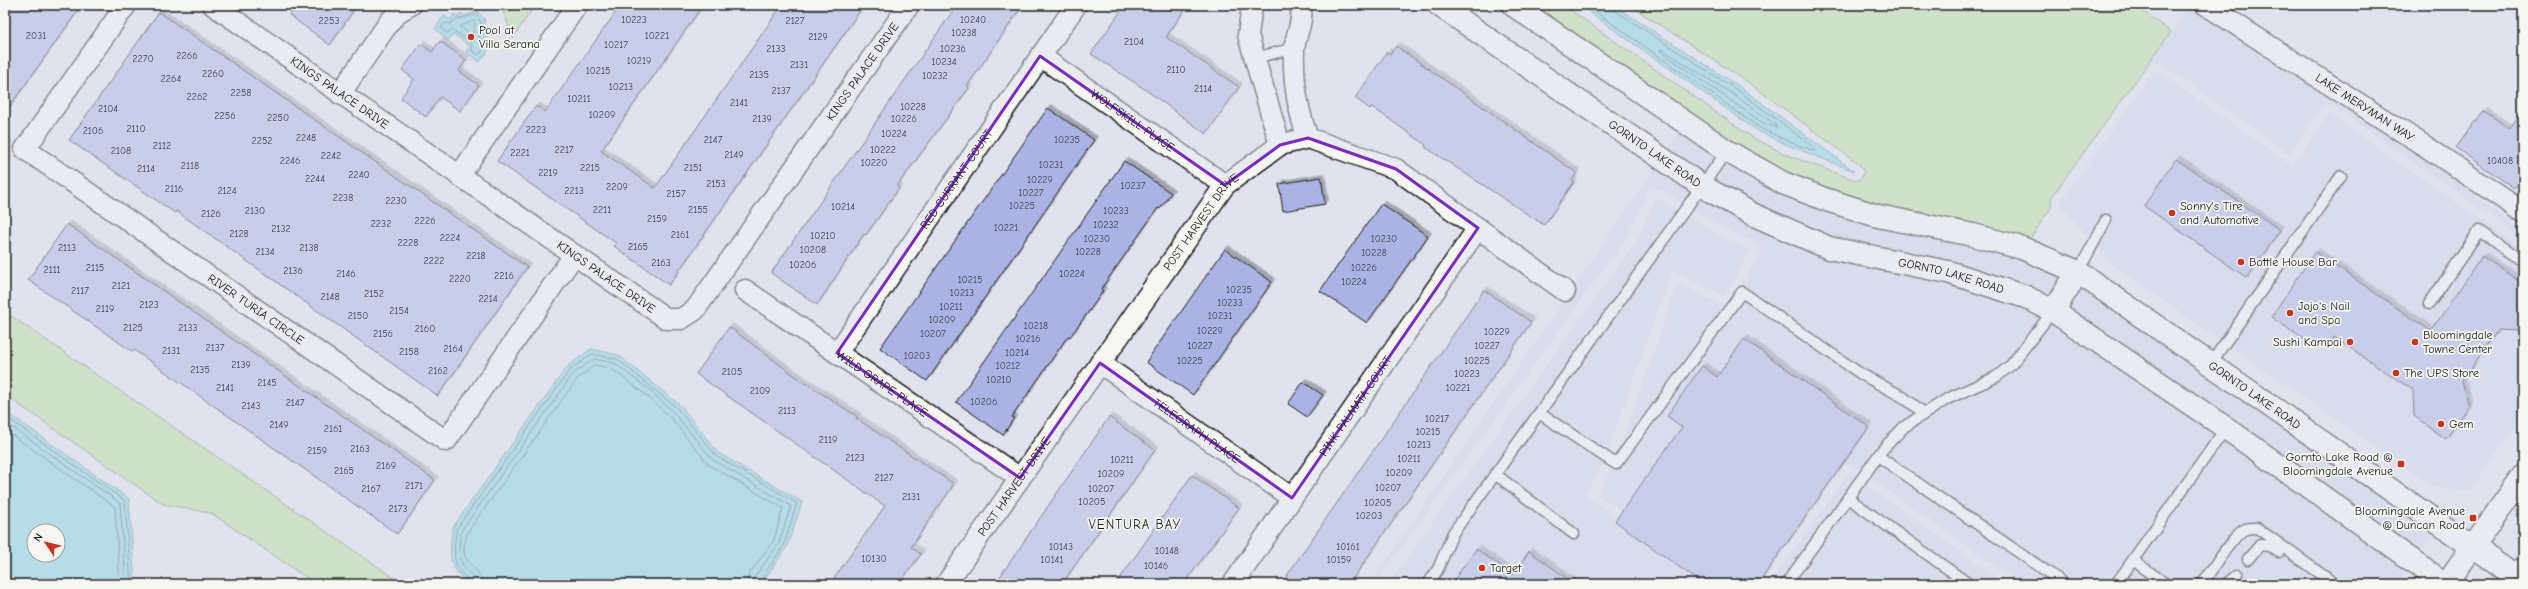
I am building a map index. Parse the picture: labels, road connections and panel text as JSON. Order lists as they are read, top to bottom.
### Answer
{
  "streets": {
    "street": [
      "KINGS PALACE DRIVE",
      "LAKE MERYMAN WAY",
      "WOLFSKILL PLACE",
      "GORNTO LAKE ROAD",
      "RED CURRANT COURT",
      "POST HARVEST DRIVE",
      "RIVER TURIA CIRCLE",
      "WILD GRAPE PLACE",
      "PINK PALMATA COURT",
      "TELEGRAPH PLACE"
    ]
  },
  "crossings": [
    ["KINGS PALACE DRIVE", "RIVER TURIA CIRCLE"],
    ["WOLFSKILL PLACE", "RED CURRANT COURT"],
    ["WOLFSKILL PLACE", "POST HARVEST DRIVE"],
    ["RED CURRANT COURT", "WILD GRAPE PLACE"],
    ["POST HARVEST DRIVE", "WILD GRAPE PLACE"],
    ["POST HARVEST DRIVE", "TELEGRAPH PLACE"],
    ["PINK PALMATA COURT", "TELEGRAPH PLACE"]
  ],
  "districts": ["VENTURA BAY"],
  "places": {
    "other": [
      "Pool at Villa Serana",
      "Sonny's Tire and Automotive",
      "Bottle House Bar",
      "Jojo's Nail and Spa",
      "Sushi Kampai",
      "Bloomingdale Towne Center",
      "The UPS Store",
      "Gem",
      "Target"
    ],
    "transit": ["Gornto Lake Road @ Bloomingdale Avenue", "Bloomingdale Avenue @ Duncan Road"]
  },
  "house_numbers": [
    "10223",
    "10240",
    "2253",
    "2127",
    "10238",
    "2031",
    "10221",
    "2129",
    "2104",
    "10217",
    "2133",
    "10236",
    "2266",
    "2270",
    "10219",
    "10234",
    "2131",
    "2110",
    "10215",
    "2260",
    "2135",
    "10232",
    "2264",
    "10213",
    "2114",
    "2137",
    "2258",
    "2262",
    "10211",
    "2141",
    "10228",
    "2104",
    "10209",
    "2256",
    "2250",
    "2139",
    "10226",
    "2110",
    "2223",
    "2106",
    "10224",
    "2248",
    "2147",
    "10235",
    "2252",
    "2112",
    "2217",
    "10222",
    "2108",
    "2221",
    "2149",
    "2242",
    "2246",
    "10408",
    "10220",
    "10231",
    "2118",
    "2215",
    "2151",
    "2114",
    "2219",
    "2240",
    "2244",
    "10229",
    "2153",
    "10237",
    "2209",
    "2116",
    "2124",
    "2213",
    "10227",
    "2157",
    "2238",
    "2230",
    "10225",
    "10214",
    "2211",
    "2155",
    "2130",
    "10233",
    "2126",
    "2159",
    "2226",
    "2232",
    "10232",
    "10221",
    "2132",
    "2128",
    "2161",
    "10210",
    "2224",
    "10230",
    "10230",
    "2228",
    "2165",
    "2113",
    "2138",
    "10208",
    "2134",
    "10228",
    "10228",
    "2218",
    "2222",
    "2163",
    "10206",
    "2115",
    "10226",
    "2111",
    "2136",
    "2146",
    "10224",
    "2216",
    "2220",
    "10215",
    "10224",
    "2121",
    "10235",
    "2117",
    "10213",
    "2152",
    "2148",
    "2214",
    "10233",
    "2123",
    "10211",
    "2119",
    "2154",
    "2150",
    "10231",
    "10209",
    "10218",
    "2125",
    "2133",
    "2160",
    "10229",
    "10229",
    "2156",
    "10207",
    "10216",
    "10227",
    "10227",
    "2137",
    "2164",
    "2131",
    "2158",
    "10214",
    "10203",
    "10225",
    "10225",
    "2139",
    "10212",
    "2135",
    "2162",
    "2105",
    "10223",
    "10210",
    "2145",
    "2141",
    "10221",
    "2109",
    "10206",
    "2147",
    "2143",
    "2113",
    "10217",
    "2149",
    "2161",
    "10215",
    "2119",
    "10213",
    "2163",
    "2159",
    "2123",
    "10211",
    "10211",
    "2169",
    "2165",
    "10209",
    "10209",
    "2127",
    "2171",
    "10207",
    "2167",
    "10207",
    "2131",
    "10205",
    "10205",
    "2173",
    "10203",
    "10143",
    "10161",
    "10148",
    "10130",
    "10141",
    "10159",
    "10146"
  ],
  "north": "top left"
}
